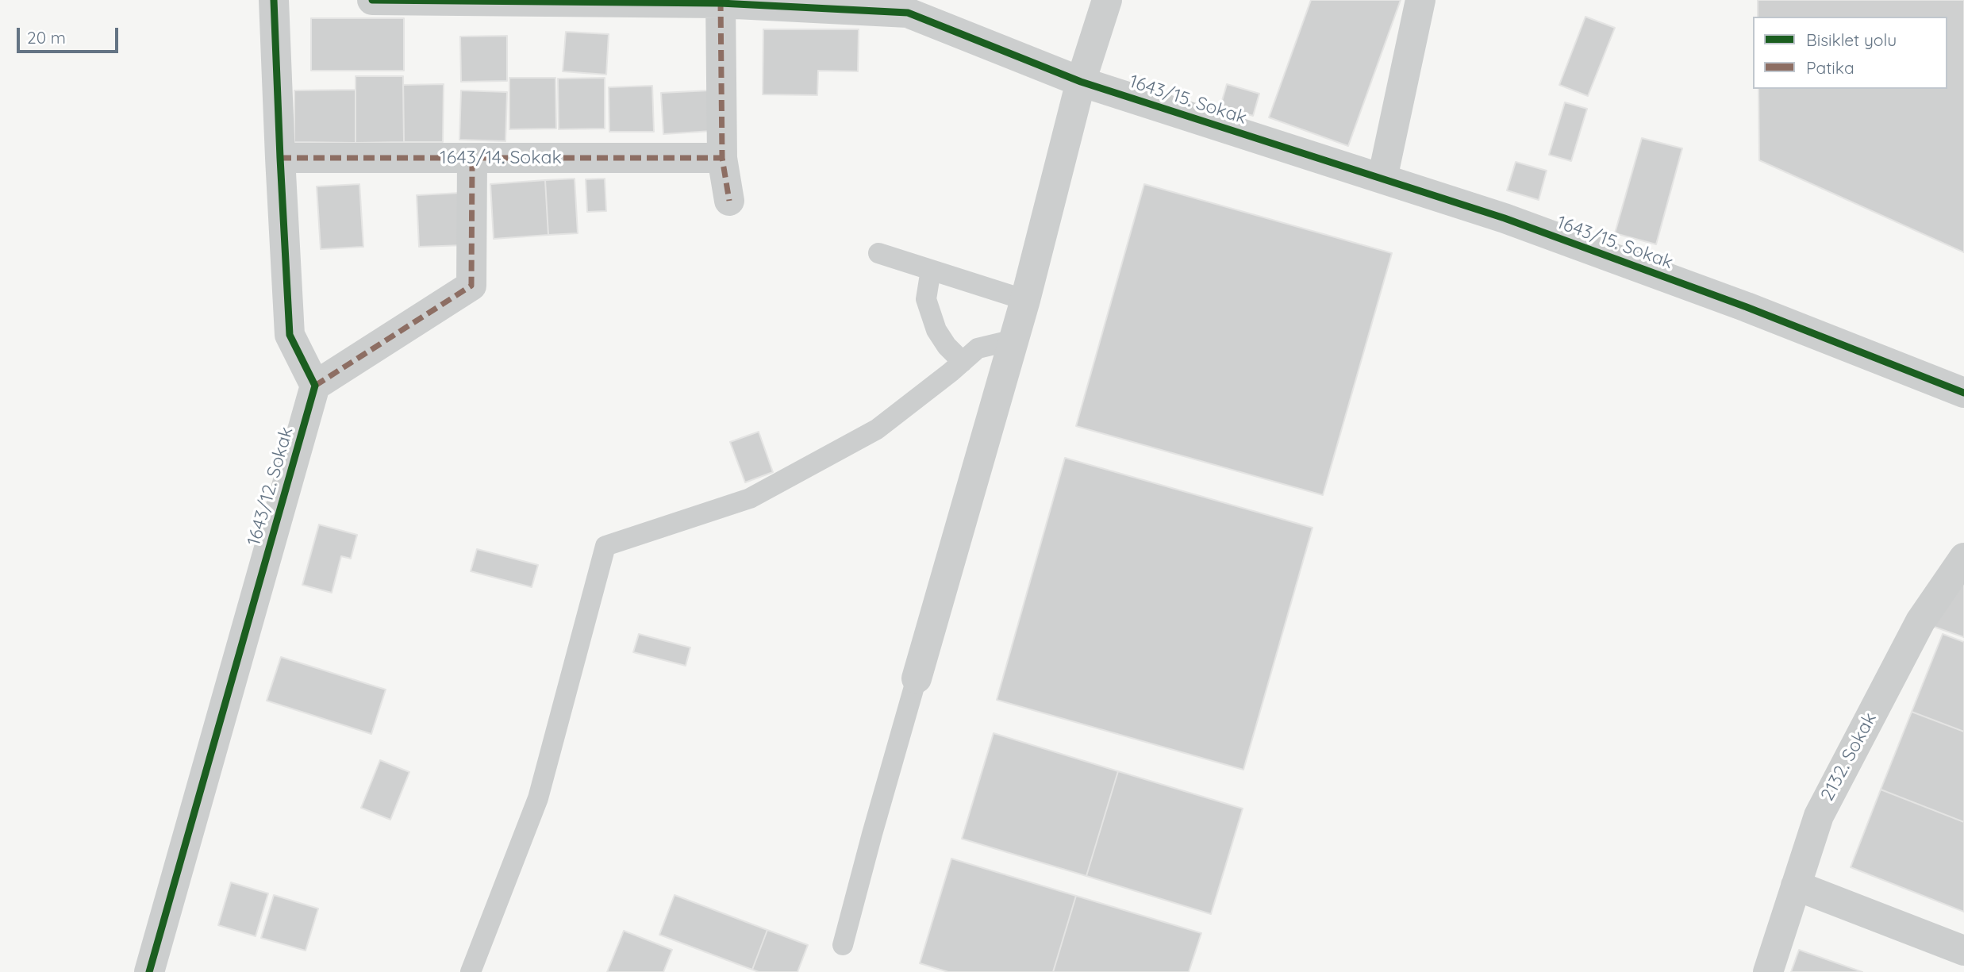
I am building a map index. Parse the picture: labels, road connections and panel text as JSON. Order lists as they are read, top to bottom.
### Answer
{
  "streets": {
    "street": [
      "1643/15. Sokak",
      "1643/14. Sokak",
      "1643/12. Sokak",
      "2132. Sokak"
    ]
  },
  "legend": ["Bisiklet yolu", "Patika"],
  "scale_bar": "20 m"
}
